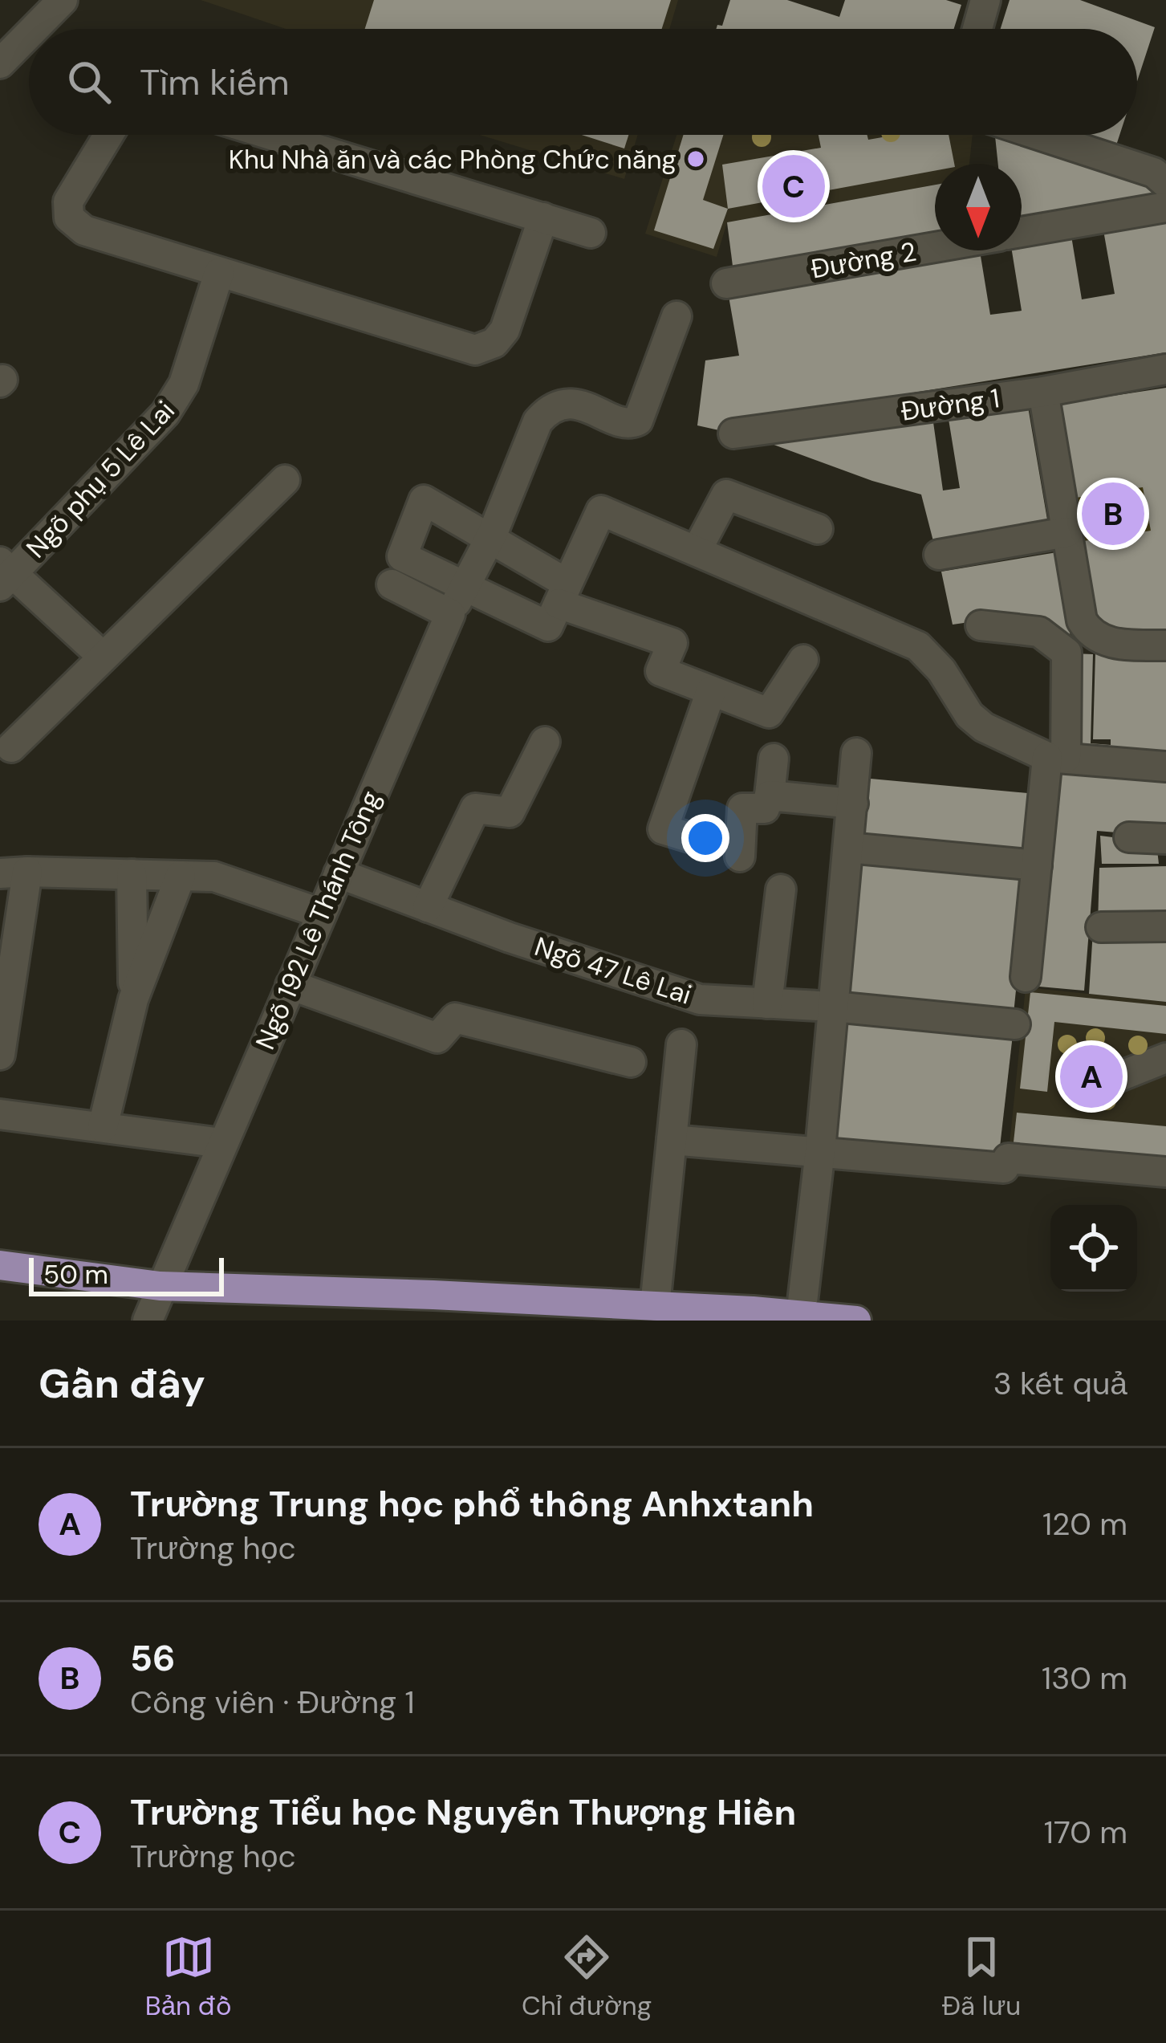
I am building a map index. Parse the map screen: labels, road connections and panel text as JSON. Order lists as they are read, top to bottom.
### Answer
{
  "streets": {
    "street": [
      "Đường 2",
      "Đường 1",
      "Ngõ phụ 5 Lê Lai",
      "Ngõ 192 Lê Thánh Tông",
      "Ngõ 47 Lê Lai"
    ]
  },
  "crossings": [
    ["Ngõ 192 Lê Thánh Tông", "Ngõ 47 Lê Lai"]
  ],
  "places": ["Khu Nhà ăn và các Phòng Chức năng"],
  "scale_bar": "50 m",
  "north": "bottom",
  "page": {
    "search": "Tìm kiếm",
    "pins": ["C", "B", "A"],
    "scale": "50 m",
    "heading": ["Gần đây", "3 kết quả"],
    "list": [
      {
        "mark": "A",
        "name": "Trường Trung học phổ thông Anhxtanh",
        "note": "Trường học",
        "value": "120 m"
      },
      {
        "mark": "B",
        "name": "56",
        "note": "Công viên · Đường 1",
        "value": "130 m"
      },
      {
        "mark": "C",
        "name": "Trường Tiểu học Nguyễn Thượng Hiền",
        "note": "Trường học",
        "value": "170 m"
      }
    ],
    "nav": ["Bản đồ", "Chỉ đường", "Đã lưu"]
  }
}
